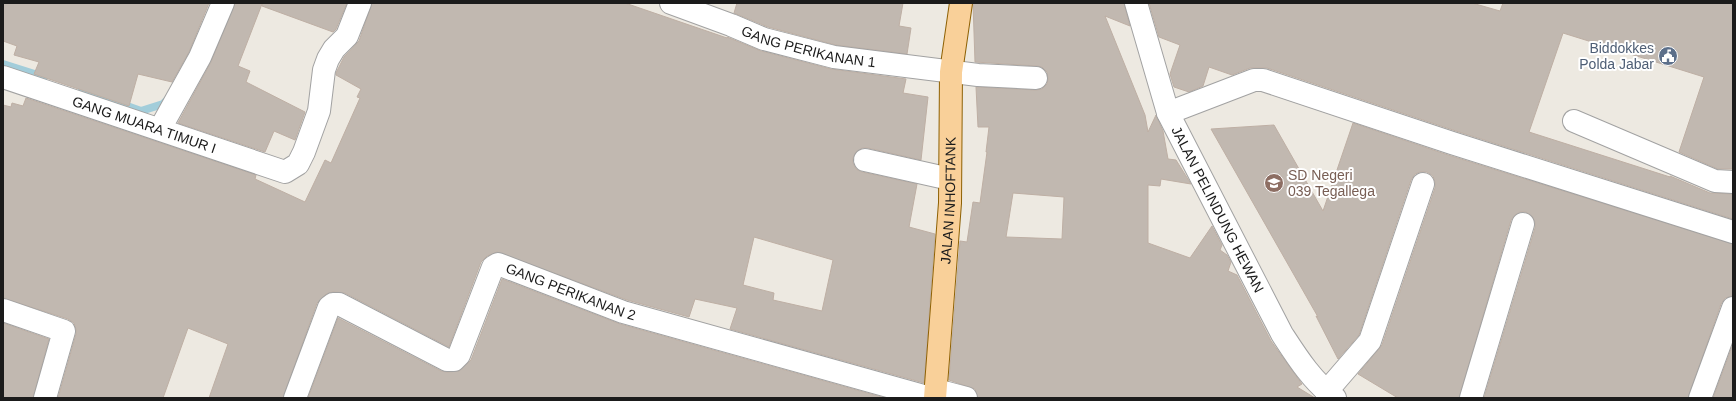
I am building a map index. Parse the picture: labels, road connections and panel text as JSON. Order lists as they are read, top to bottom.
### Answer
{
  "streets": {
    "main road": ["JALAN INHOFTANK"],
    "street": [
      "GANG PERIKANAN 1",
      "GANG MUARA TIMUR I",
      "JALAN PELINDUNG HEWAN",
      "GANG PERIKANAN 2"
    ]
  },
  "crossings": [
    ["GANG PERIKANAN 1", "JALAN INHOFTANK"],
    ["JALAN INHOFTANK", "GANG PERIKANAN 2"]
  ],
  "places": {
    "public building": ["Biddokkes Polda Jabar"],
    "school or university": ["SD Negeri 039 Tegallega"]
  }
}
